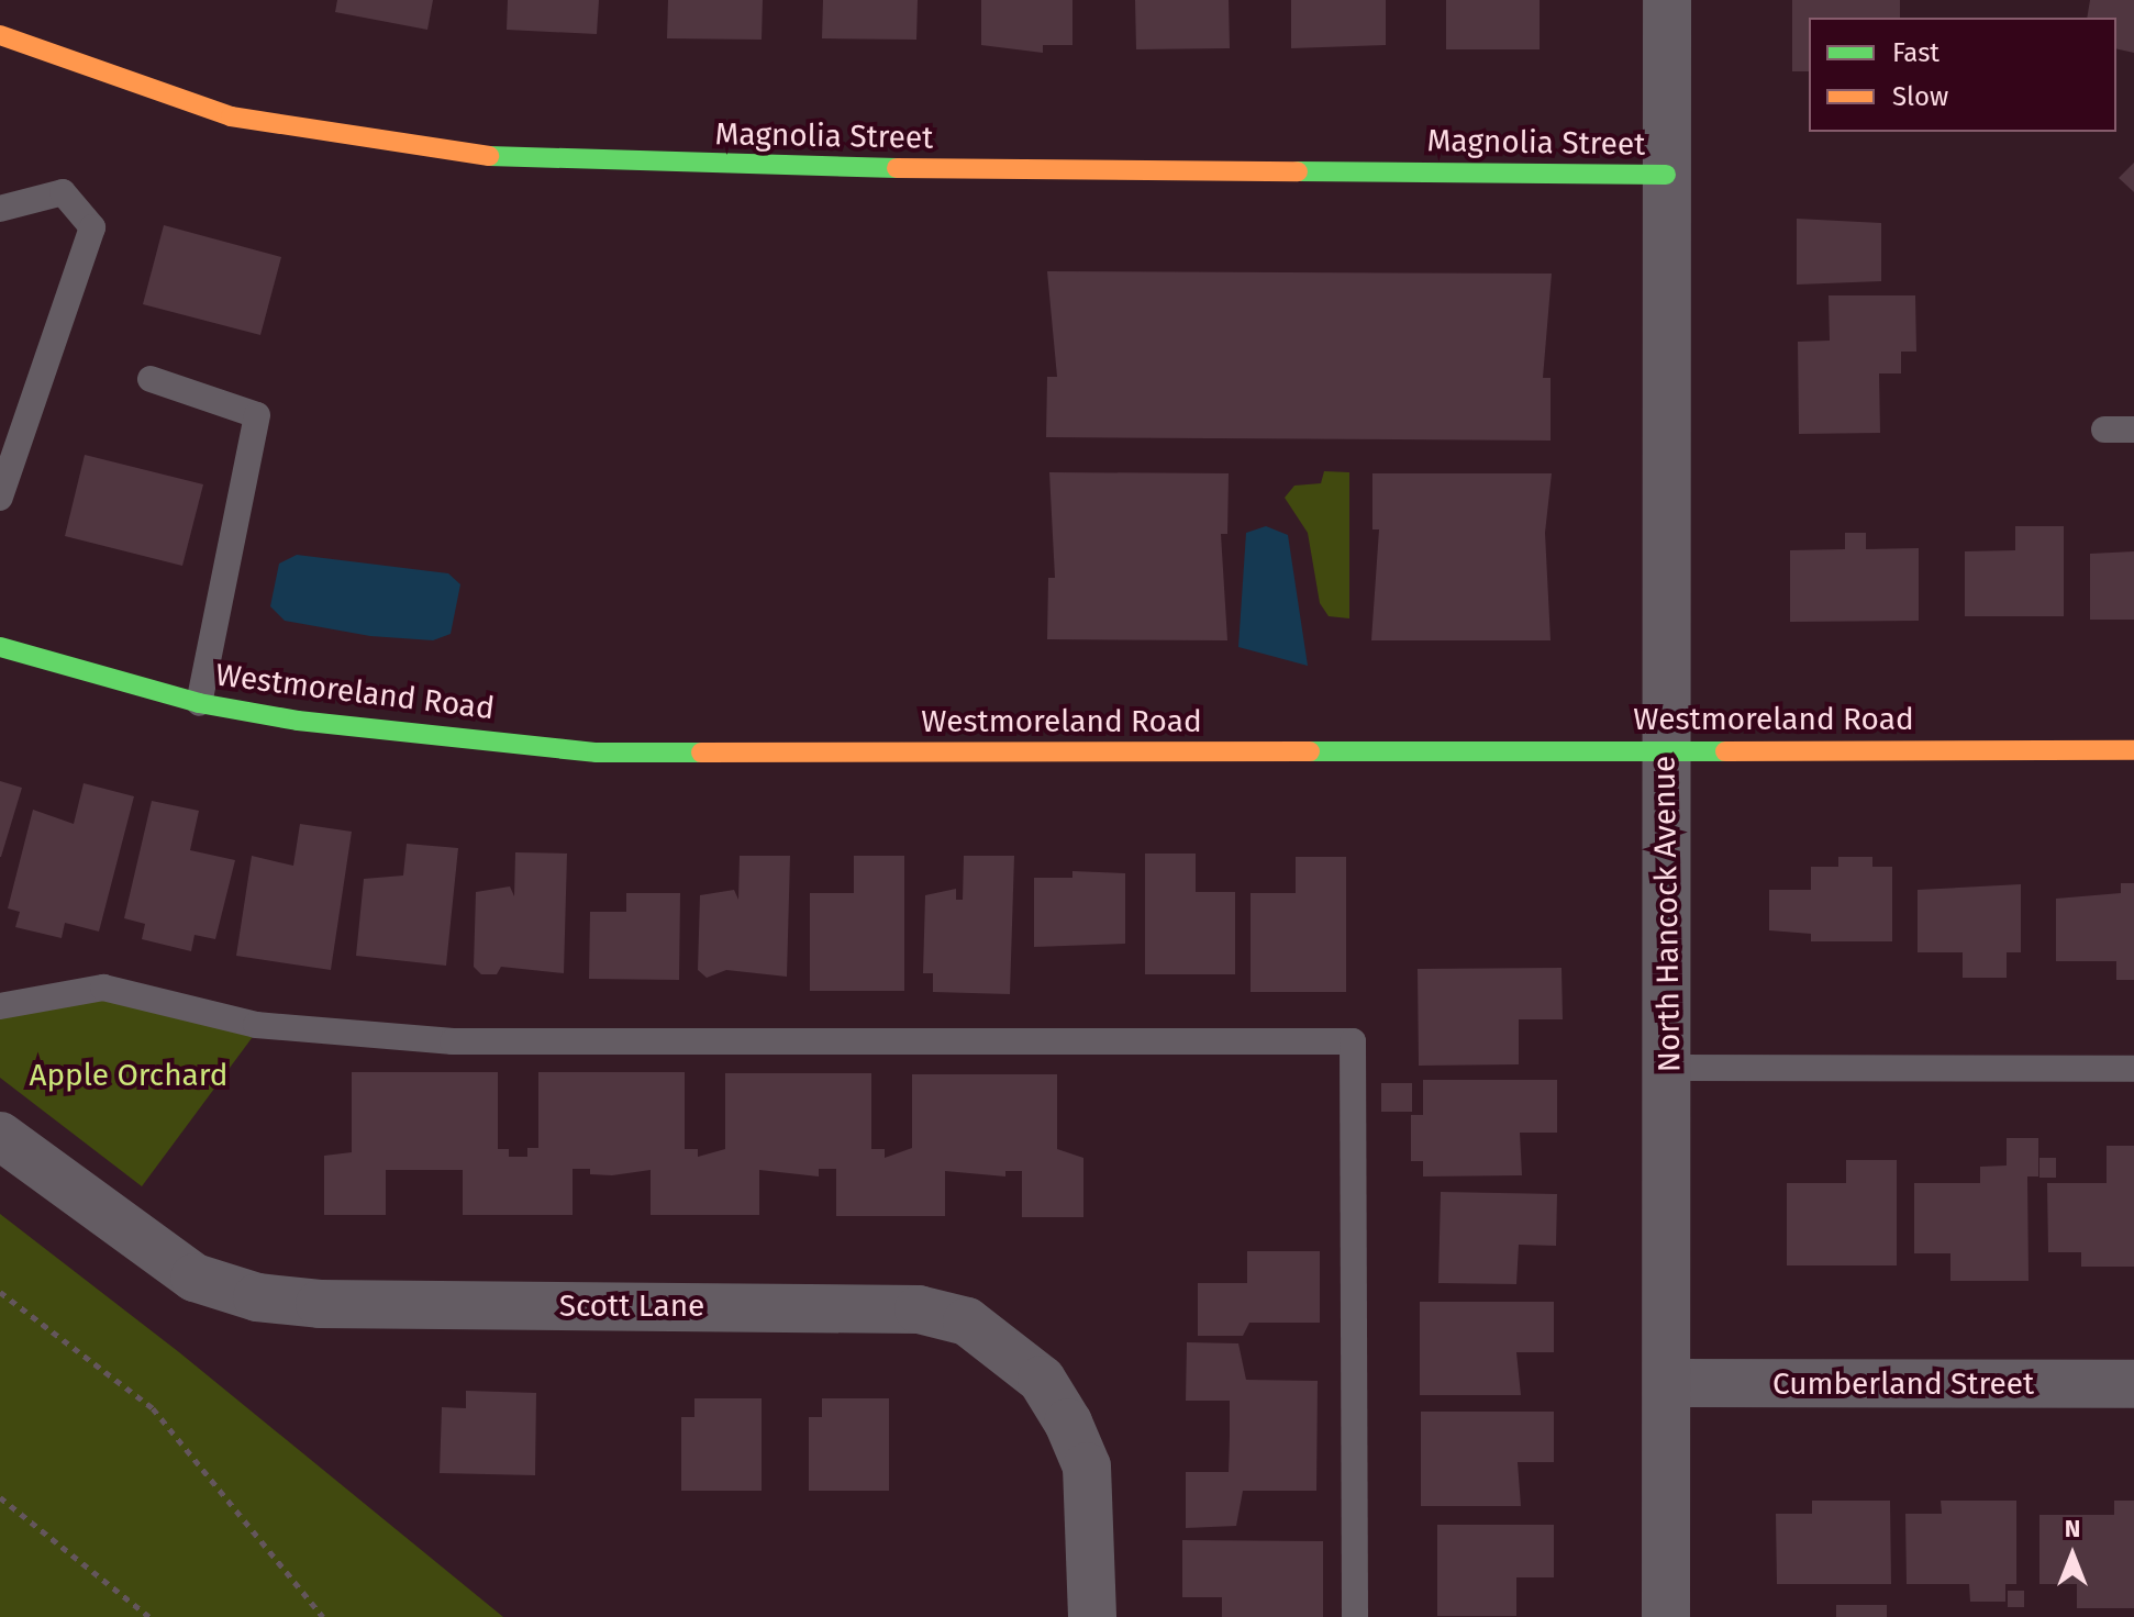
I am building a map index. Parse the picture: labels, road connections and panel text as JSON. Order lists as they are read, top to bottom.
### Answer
{
  "streets": {
    "street": [
      "Magnolia Street",
      "Westmoreland Road",
      "North Hancock Avenue",
      "Scott Lane",
      "Cumberland Street"
    ]
  },
  "crossings": [
    ["Magnolia Street", "North Hancock Avenue"],
    ["Westmoreland Road", "North Hancock Avenue"],
    ["North Hancock Avenue", "Cumberland Street"]
  ],
  "parks": ["Apple Orchard"],
  "legend": ["Fast", "Slow"],
  "north": "top"
}
